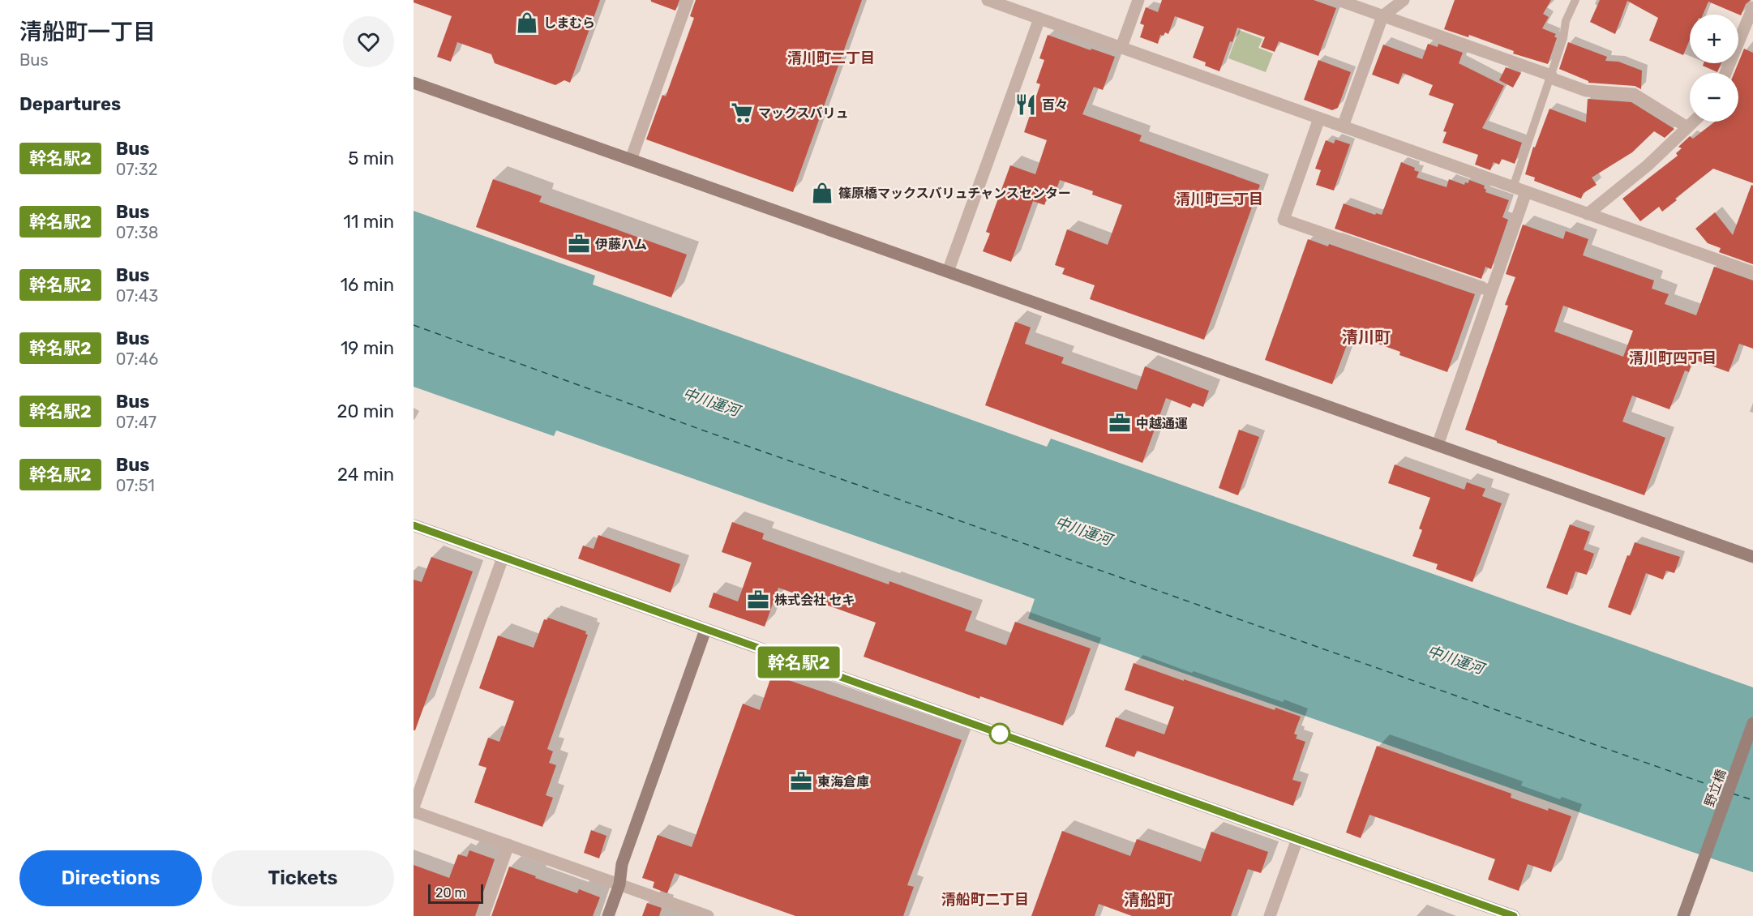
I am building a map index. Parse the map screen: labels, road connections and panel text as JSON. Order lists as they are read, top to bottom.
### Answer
{
  "streets": {
    "street": ["野立橋"]
  },
  "districts": [
    "清川町二丁目",
    "清川町三丁目",
    "清川町",
    "清川町四丁目",
    "清船町二丁目",
    "清船町"
  ],
  "water": ["中川運河"],
  "places": {
    "shop": ["しまむら", "篠原橋マックスバリュチャンスセンター"],
    "restaurant": ["百々"],
    "supermarket": ["マックスバリュ"],
    "office": [
      "伊藤ハム",
      "中越通運",
      "株式会社 セキ",
      "東海倉庫"
    ]
  },
  "lines": ["bus line 幹名駅2"],
  "scale_bar": "20 m",
  "page": {
    "heading": [
      ["清船町一丁目", "Bus"],
      "Departures"
    ],
    "on_map": "幹名駅2",
    "map_buttons": ["+", "−"],
    "list": [
      {
        "mark": "幹名駅2",
        "name": "Bus",
        "note": "07:32",
        "value": "5 min"
      },
      {
        "mark": "幹名駅2",
        "name": "Bus",
        "note": "07:38",
        "value": "11 min"
      },
      {
        "mark": "幹名駅2",
        "name": "Bus",
        "note": "07:43",
        "value": "16 min"
      },
      {
        "mark": "幹名駅2",
        "name": "Bus",
        "note": "07:46",
        "value": "19 min"
      },
      {
        "mark": "幹名駅2",
        "name": "Bus",
        "note": "07:47",
        "value": "20 min"
      },
      {
        "mark": "幹名駅2",
        "name": "Bus",
        "note": "07:51",
        "value": "24 min"
      }
    ],
    "buttons": ["Directions", "Tickets"],
    "scale": "20 m"
  }
}
